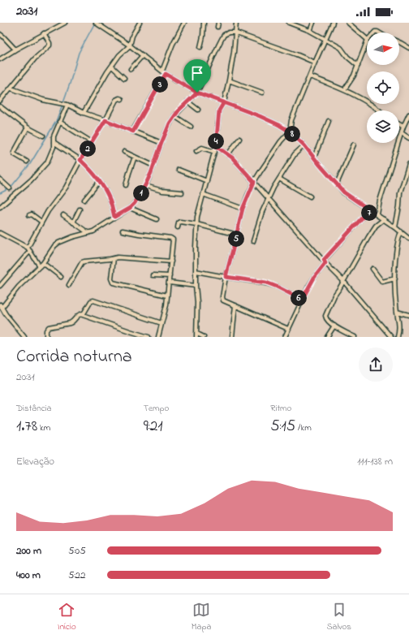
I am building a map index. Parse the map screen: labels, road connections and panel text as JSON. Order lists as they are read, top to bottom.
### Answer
{
  "north": "right",
  "page": {
    "status": "20:31",
    "pins": [
      "3",
      "8",
      "4",
      "2",
      "1",
      "7",
      "5",
      "6"
    ],
    "heading": ["Corrida noturna", "20:31"],
    "stats": [
      ["Distância", "1.78 km"],
      ["Tempo", "9:21"],
      ["Ritmo", "5:15 /km"]
    ],
    "chart": ["Elevação", "111–138 m"],
    "list": [
      {
        "name": "200 m",
        "note": "5:05"
      },
      {
        "name": "400 m",
        "note": "5:22"
      }
    ],
    "tabs": ["Início", "Mapa", "Salvos"]
  }
}
